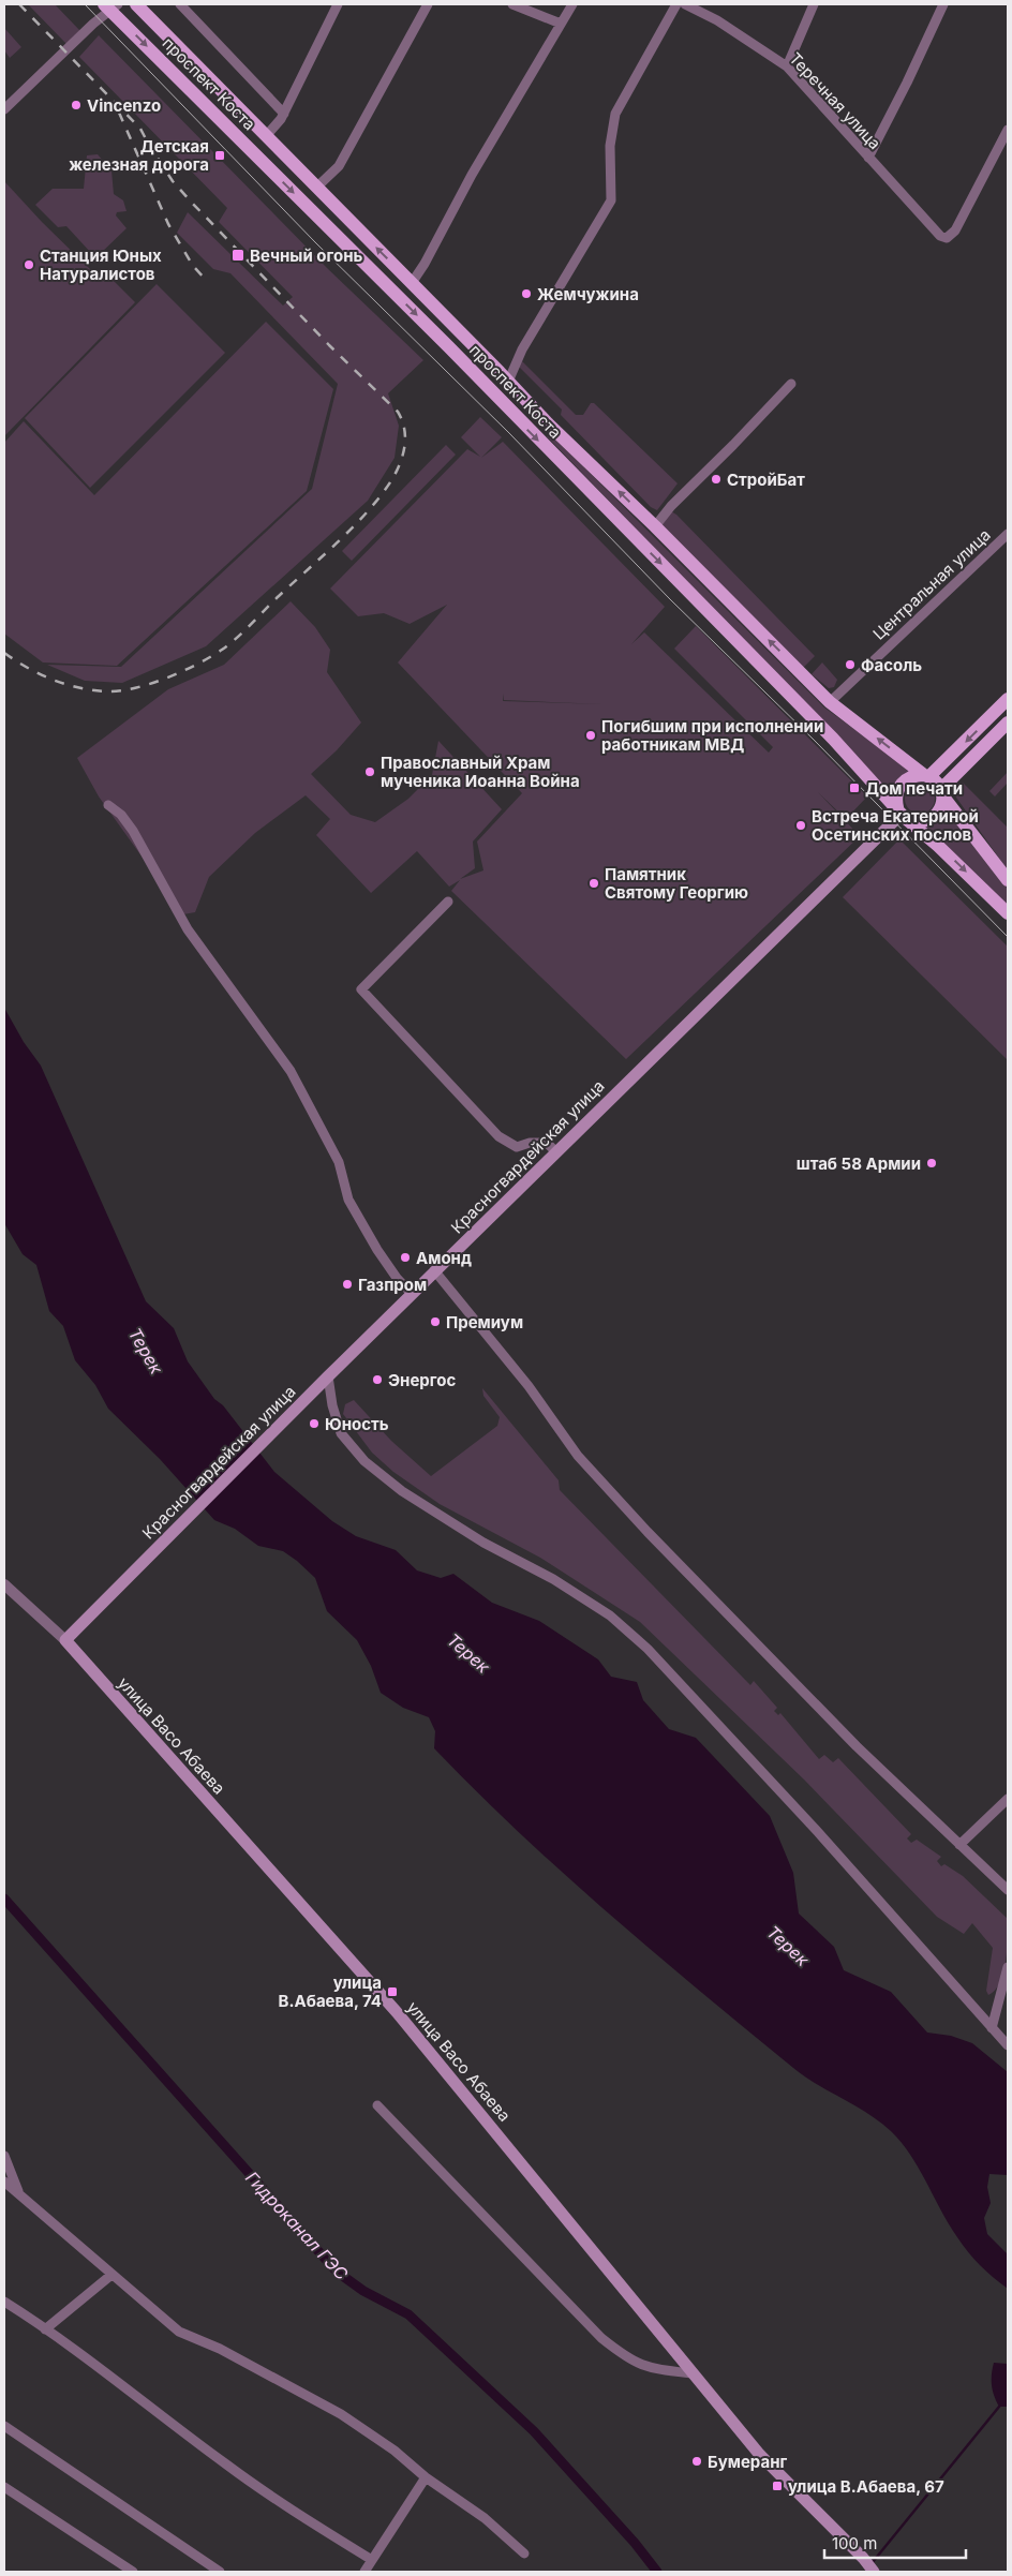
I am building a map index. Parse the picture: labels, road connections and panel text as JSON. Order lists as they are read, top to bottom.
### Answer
{
  "streets": {
    "main road": ["проспект Коста", "Красногвардейская улица", "улица Васо Абаева"],
    "street": ["Теречная улица", "Центральная улица"]
  },
  "crossings": [
    ["проспект Коста", "Центральная улица"],
    ["проспект Коста", "Красногвардейская улица"],
    ["Красногвардейская улица", "улица Васо Абаева"]
  ],
  "water": ["Терек", "Гидроканал ГЭС"],
  "places": {
    "other": [
      "Vincenzo",
      "Станция Юных Натуралистов",
      "Жемчужина",
      "СтройБат",
      "Фасоль",
      "Погибшим при исполнении работникам МВД",
      "Православный Храм мученика Иоанна Война",
      "Встреча Екатериной Осетинских послов",
      "Памятник Святому Георгию",
      "штаб 58 Армии",
      "Амонд",
      "Газпром",
      "Премиум",
      "Энергос",
      "Юность",
      "Бумеранг"
    ],
    "transit": [
      "Детская железная дорога",
      "Вечный огонь",
      "Дом печати",
      "улица В.Абаева, 74",
      "улица В.Абаева, 67"
    ]
  },
  "scale_bar": "100 m"
}
